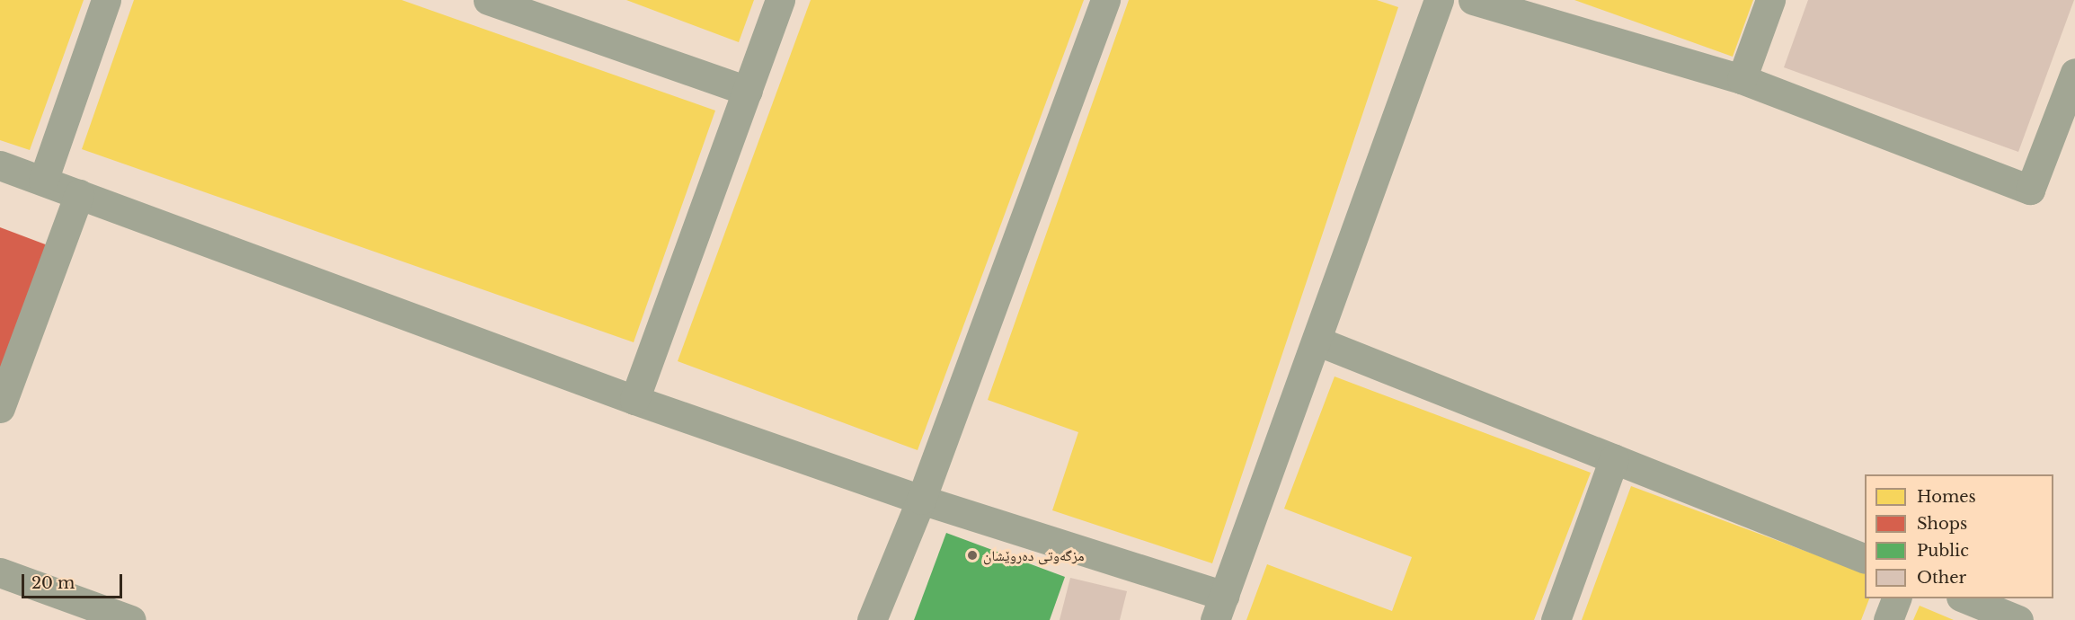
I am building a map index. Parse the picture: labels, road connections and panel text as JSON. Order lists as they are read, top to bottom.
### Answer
{
  "places": ["مزگەوتی دەروێشان"],
  "legend": [
    "Homes",
    "Shops",
    "Public",
    "Other"
  ],
  "scale_bar": "20 m"
}
